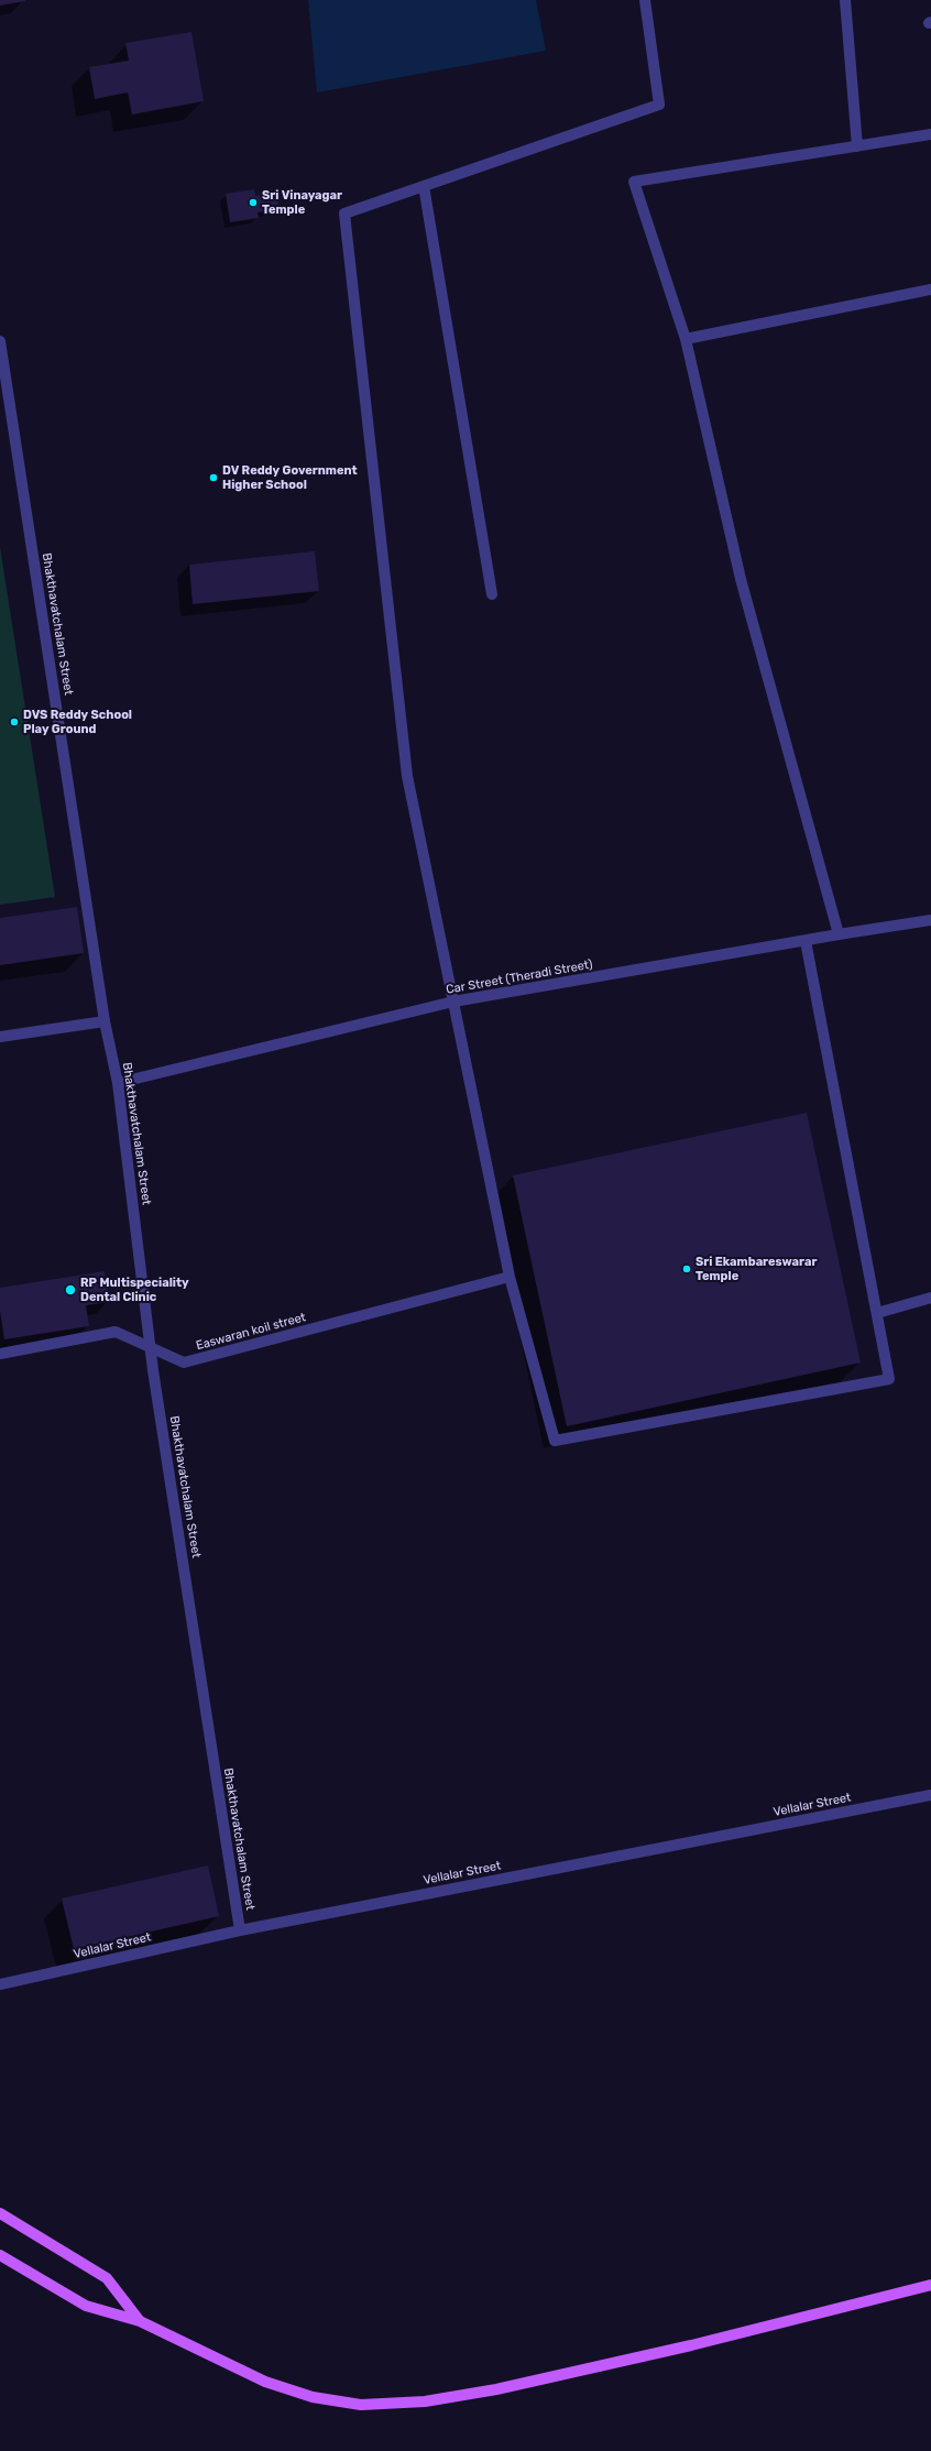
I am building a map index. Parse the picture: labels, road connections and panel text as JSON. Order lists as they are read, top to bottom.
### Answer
{
  "streets": {
    "street": [
      "Bhakthavatchalam Street",
      "Car Street (Theradi Street)",
      "Easwaran koil street",
      "Vellalar Street"
    ]
  },
  "crossings": [
    ["Bhakthavatchalam Street", "Car Street (Theradi Street)"],
    ["Bhakthavatchalam Street", "Easwaran koil street"],
    ["Bhakthavatchalam Street", "Vellalar Street"]
  ],
  "places": [
    "Sri Vinayagar Temple",
    "DV Reddy Government Higher School",
    "DVS Reddy School Play Ground",
    "Sri Ekambareswarar Temple",
    "RP Multispeciality Dental Clinic"
  ]
}
